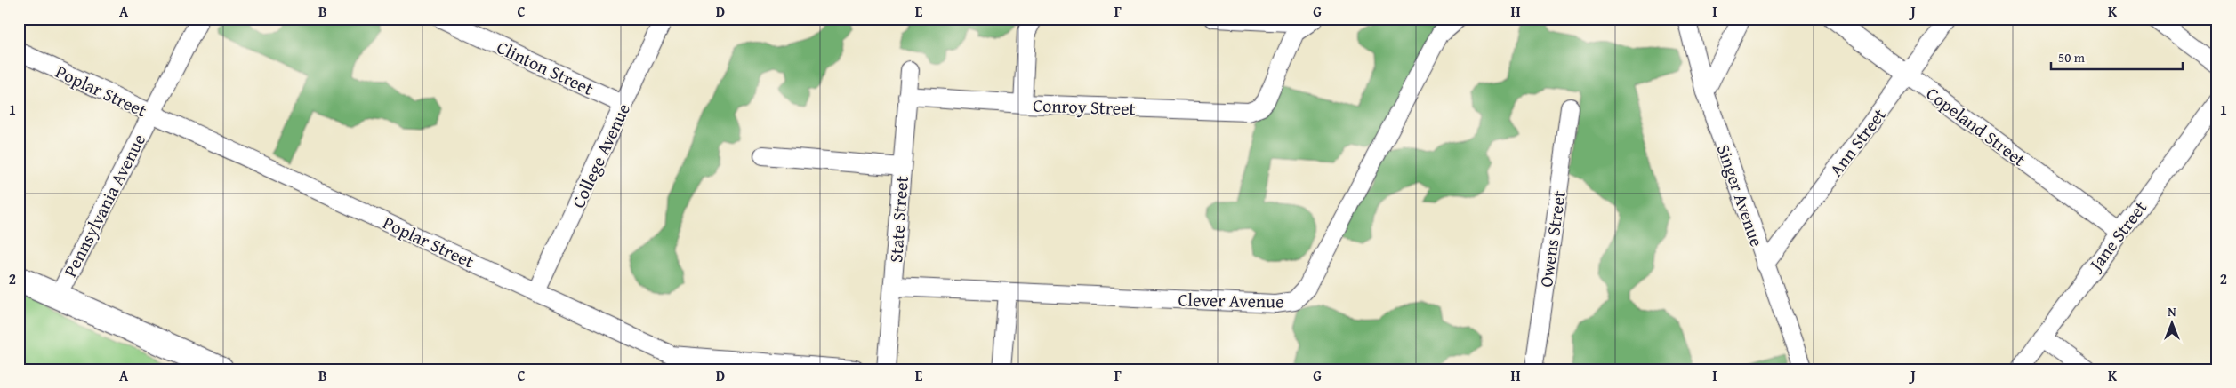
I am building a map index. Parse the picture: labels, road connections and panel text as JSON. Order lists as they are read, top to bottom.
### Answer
{
  "streets": {
    "street": [
      "Clinton Street",
      "Poplar Street",
      "Conroy Street",
      "Copeland Street",
      "Ann Street",
      "College Avenue",
      "Singer Avenue",
      "Pennsylvania Avenue",
      "State Street",
      "Jane Street",
      "Owens Street",
      "Clever Avenue"
    ]
  },
  "crossings": [
    ["Clinton Street", "College Avenue"],
    ["Poplar Street", "College Avenue"],
    ["Poplar Street", "Pennsylvania Avenue"],
    ["Conroy Street", "State Street"],
    ["Copeland Street", "Ann Street"],
    ["Copeland Street", "Jane Street"],
    ["Ann Street", "Singer Avenue"],
    ["State Street", "Clever Avenue"]
  ],
  "scale_bar": "50 m",
  "north": "top",
  "grid": {
    "columns": [
      "A",
      "B",
      "C",
      "D",
      "E",
      "F",
      "G",
      "H",
      "I",
      "J",
      "K"
    ],
    "rows": ["1", "2"]
  }
}
